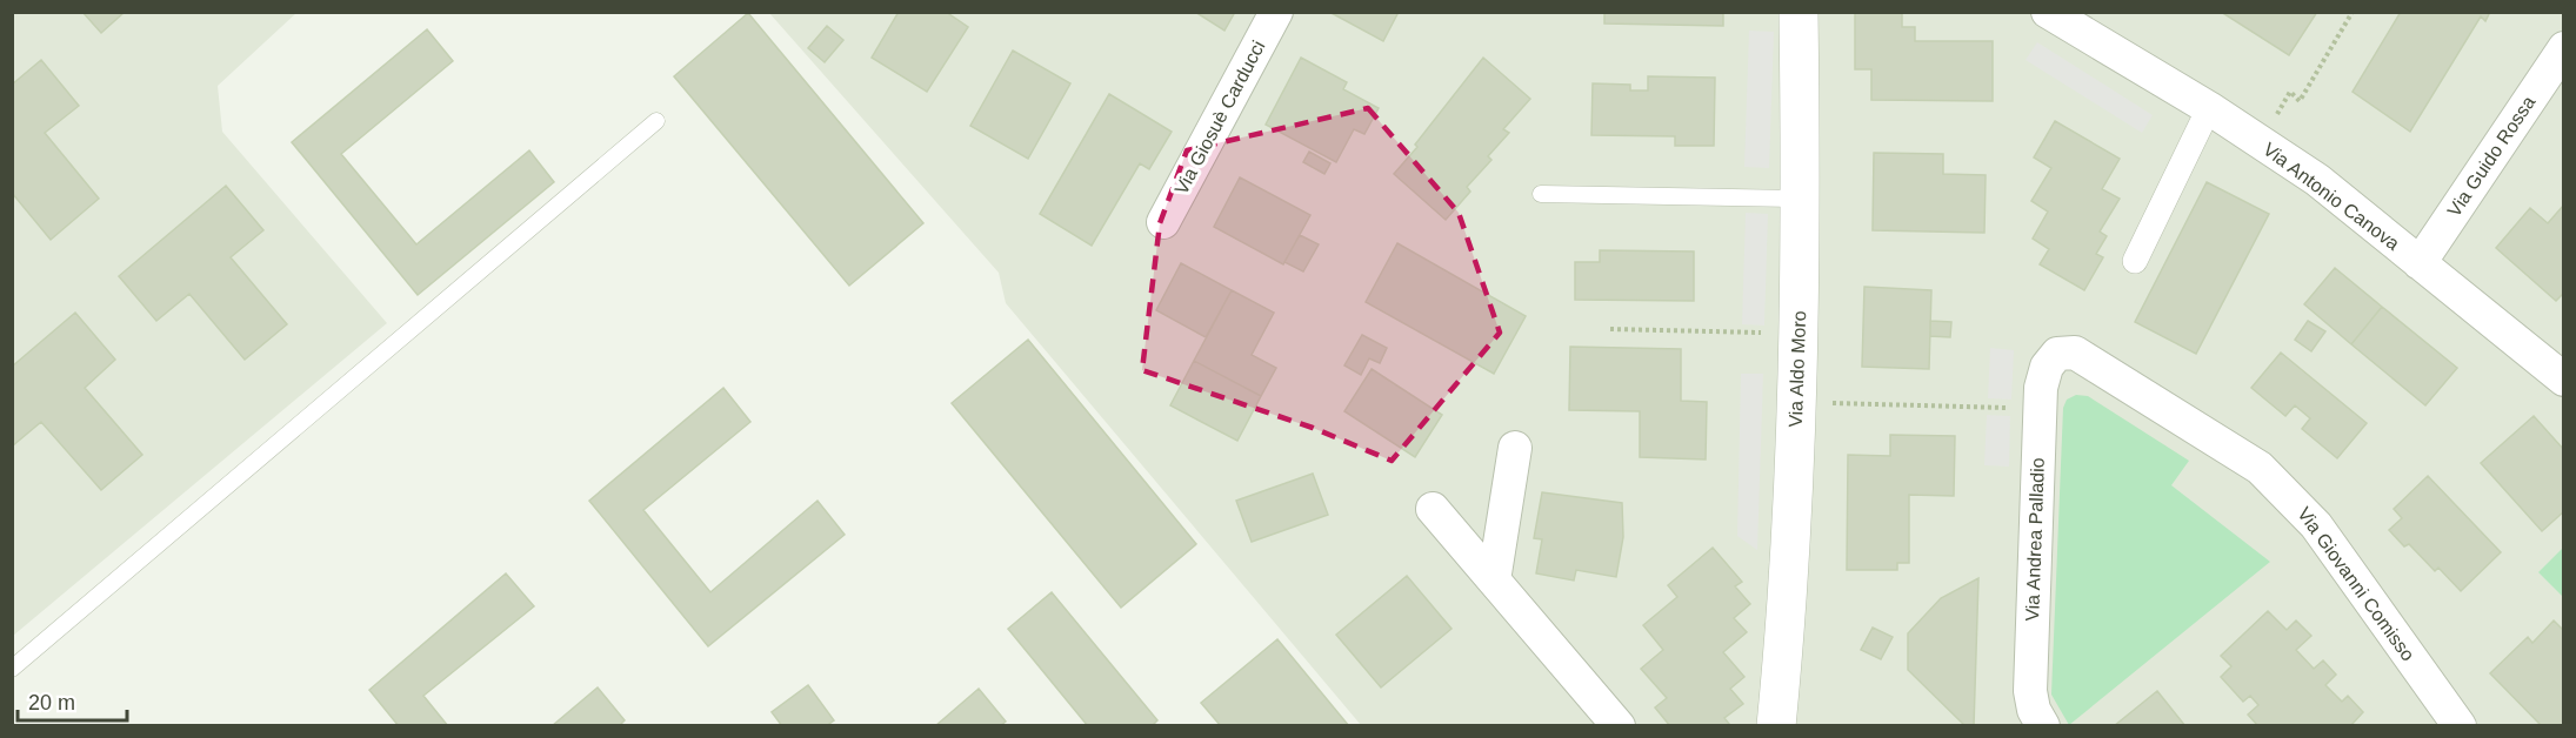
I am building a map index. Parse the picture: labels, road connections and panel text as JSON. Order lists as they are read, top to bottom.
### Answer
{
  "streets": {
    "street": [
      "Via Giosuè Carducci",
      "Via Guido Rossa",
      "Via Antonio Canova",
      "Via Aldo Moro",
      "Via Andrea Palladio",
      "Via Giovanni Comisso"
    ]
  },
  "crossings": [
    ["Via Guido Rossa", "Via Antonio Canova"],
    ["Via Andrea Palladio", "Via Giovanni Comisso"]
  ],
  "scale_bar": "20 m"
}
